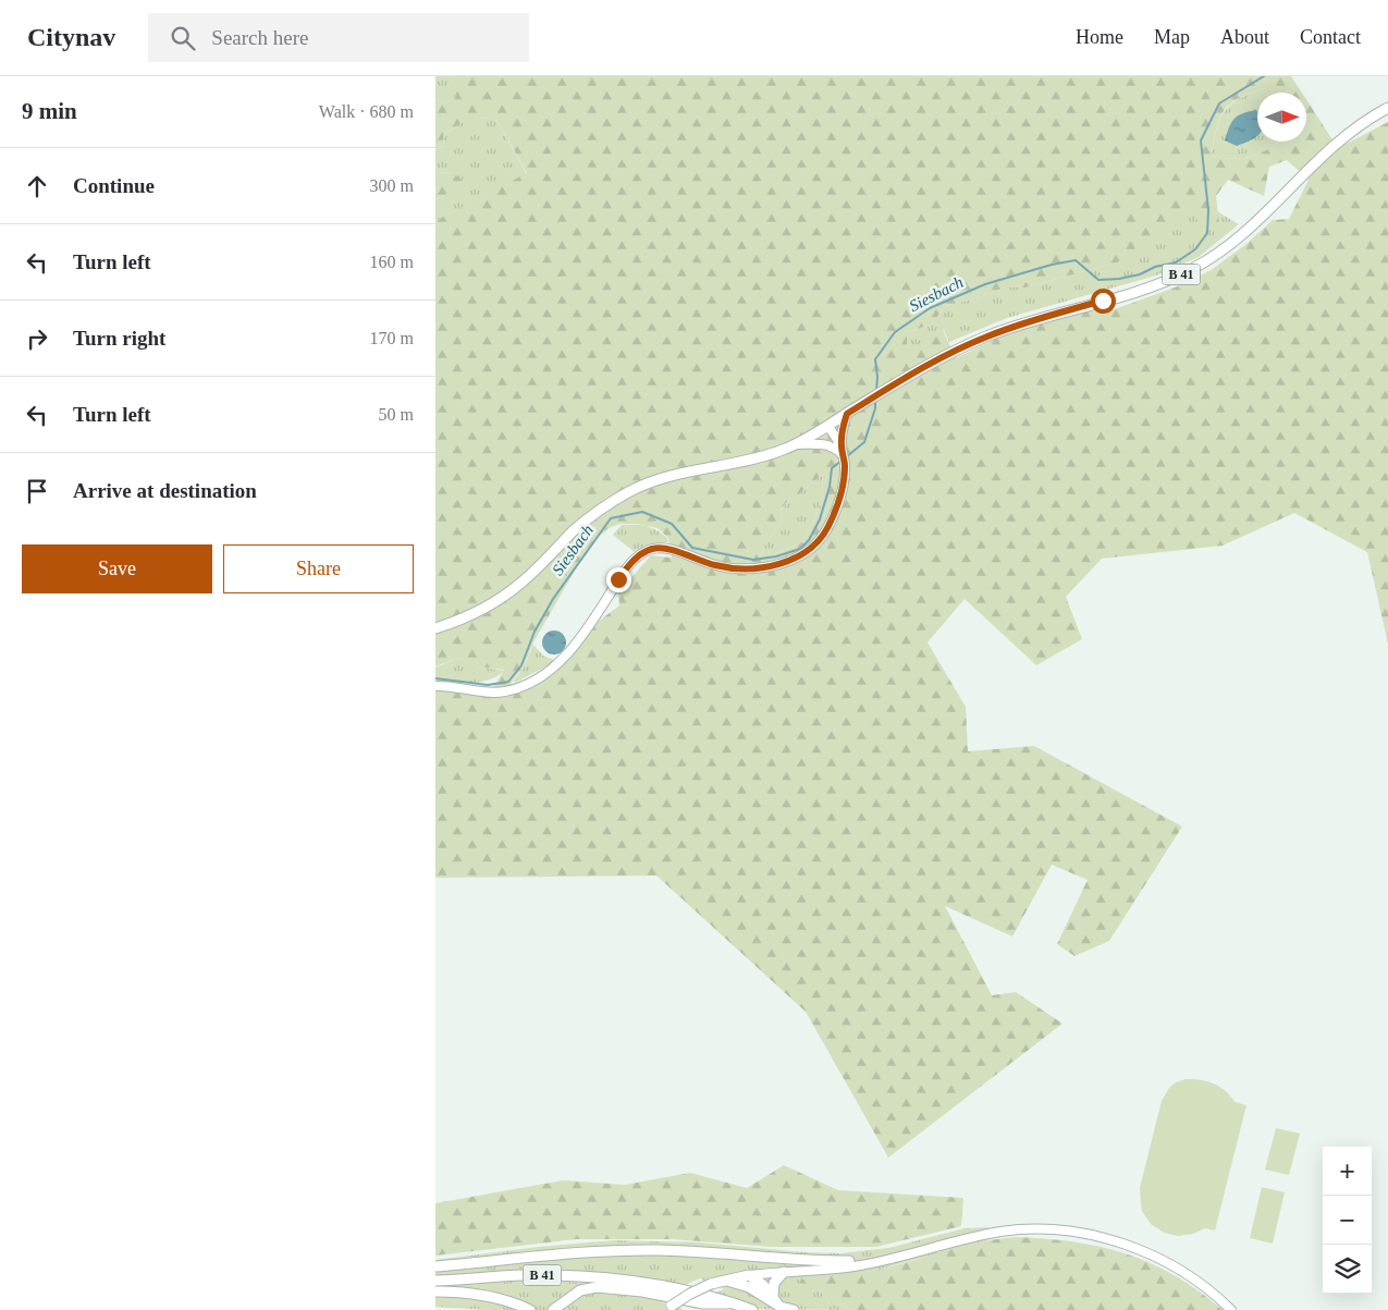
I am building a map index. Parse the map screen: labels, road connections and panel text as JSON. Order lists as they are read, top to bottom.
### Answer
{
  "streets": {
    "main road": ["B 41"]
  },
  "water": ["Siesbach"],
  "north": "right",
  "page": {
    "header": "Citynav",
    "search": "Search here",
    "nav": [
      "Home",
      "Map",
      "About",
      "Contact"
    ],
    "heading": ["9 min", "Walk · 680 m"],
    "list": [
      ["Continue", "300 m"],
      ["Turn left", "160 m"],
      ["Turn right", "170 m"],
      ["Turn left", "50 m"],
      "Arrive at destination"
    ],
    "buttons": ["Save", "Share"],
    "map_buttons": ["+", "−"]
  }
}
